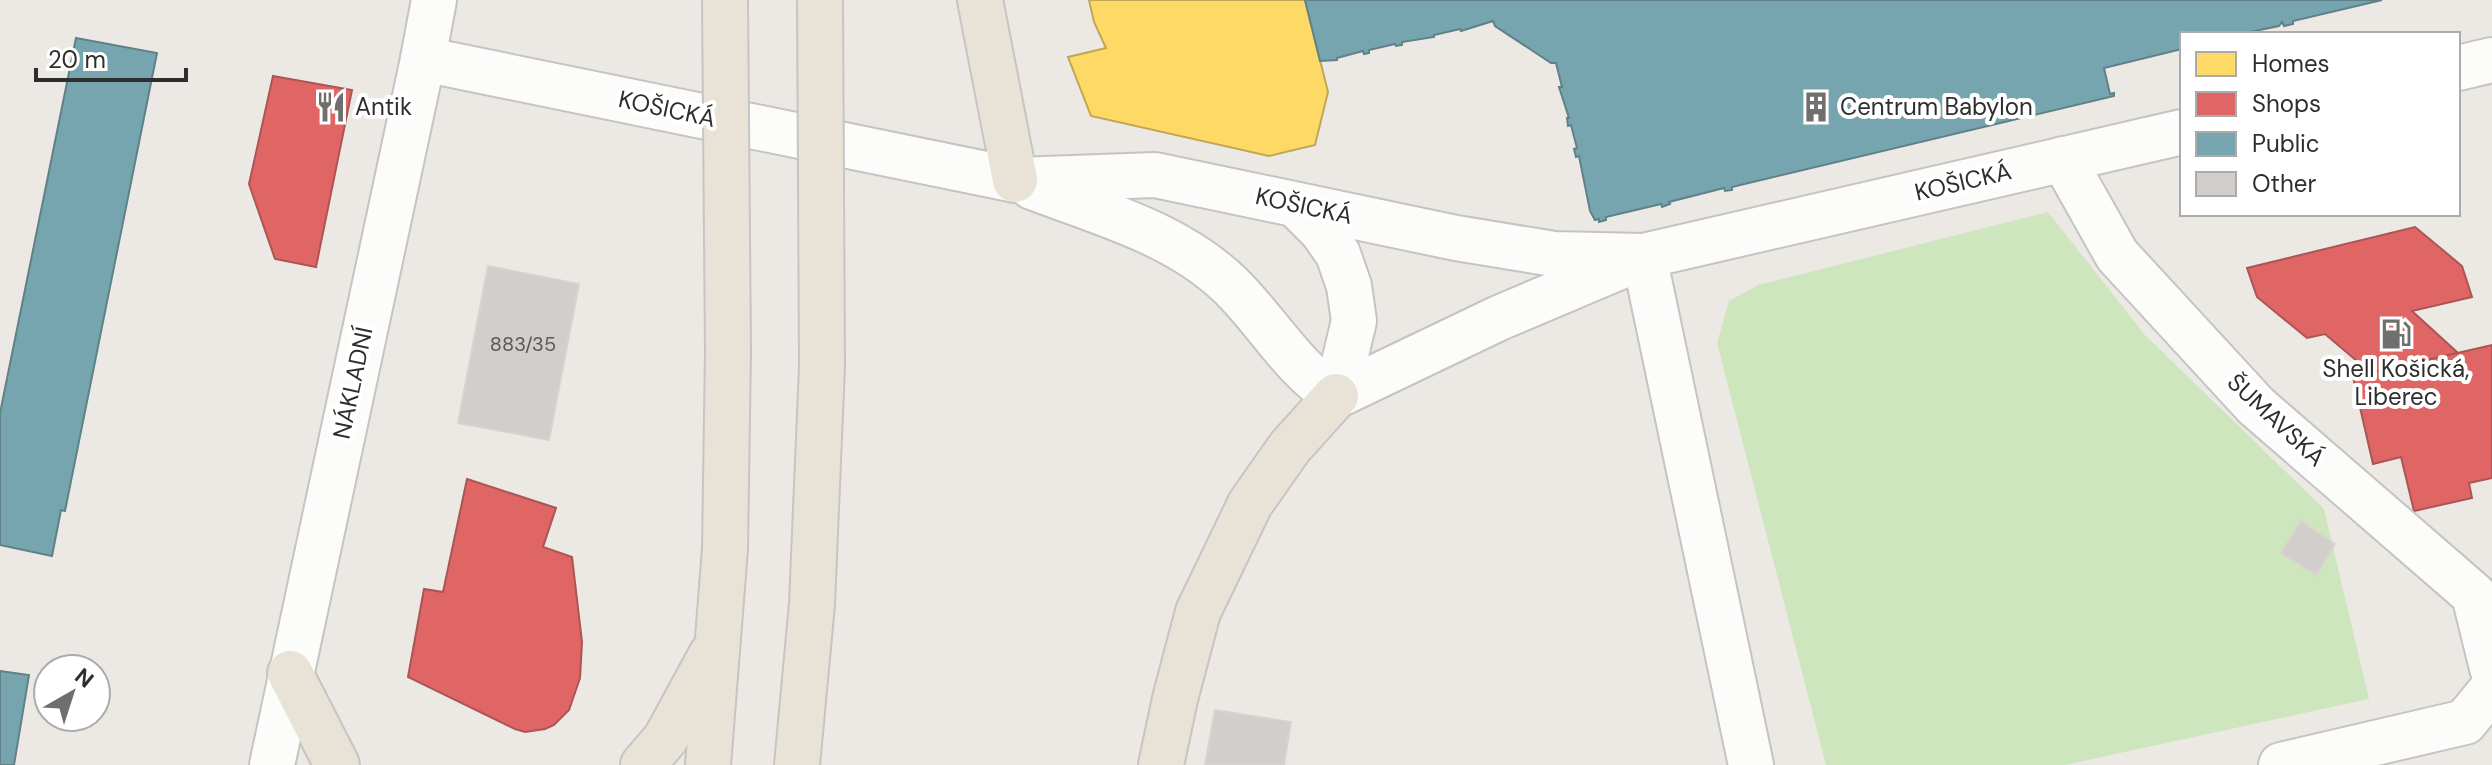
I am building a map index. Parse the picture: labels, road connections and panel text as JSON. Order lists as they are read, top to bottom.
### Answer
{
  "streets": {
    "street": ["KOŠICKÁ", "NÁKLADNÍ", "ŠUMAVSKÁ"]
  },
  "crossings": [
    ["KOŠICKÁ", "NÁKLADNÍ"],
    ["KOŠICKÁ", "ŠUMAVSKÁ"]
  ],
  "places": {
    "restaurant": ["Antik"],
    "building": ["Centrum Babylon"],
    "fuel station": ["Shell Košická, Liberec"]
  },
  "house_numbers": ["883/35"],
  "legend": [
    "Homes",
    "Shops",
    "Public",
    "Other"
  ],
  "scale_bar": "20 m",
  "north": "top right"
}
